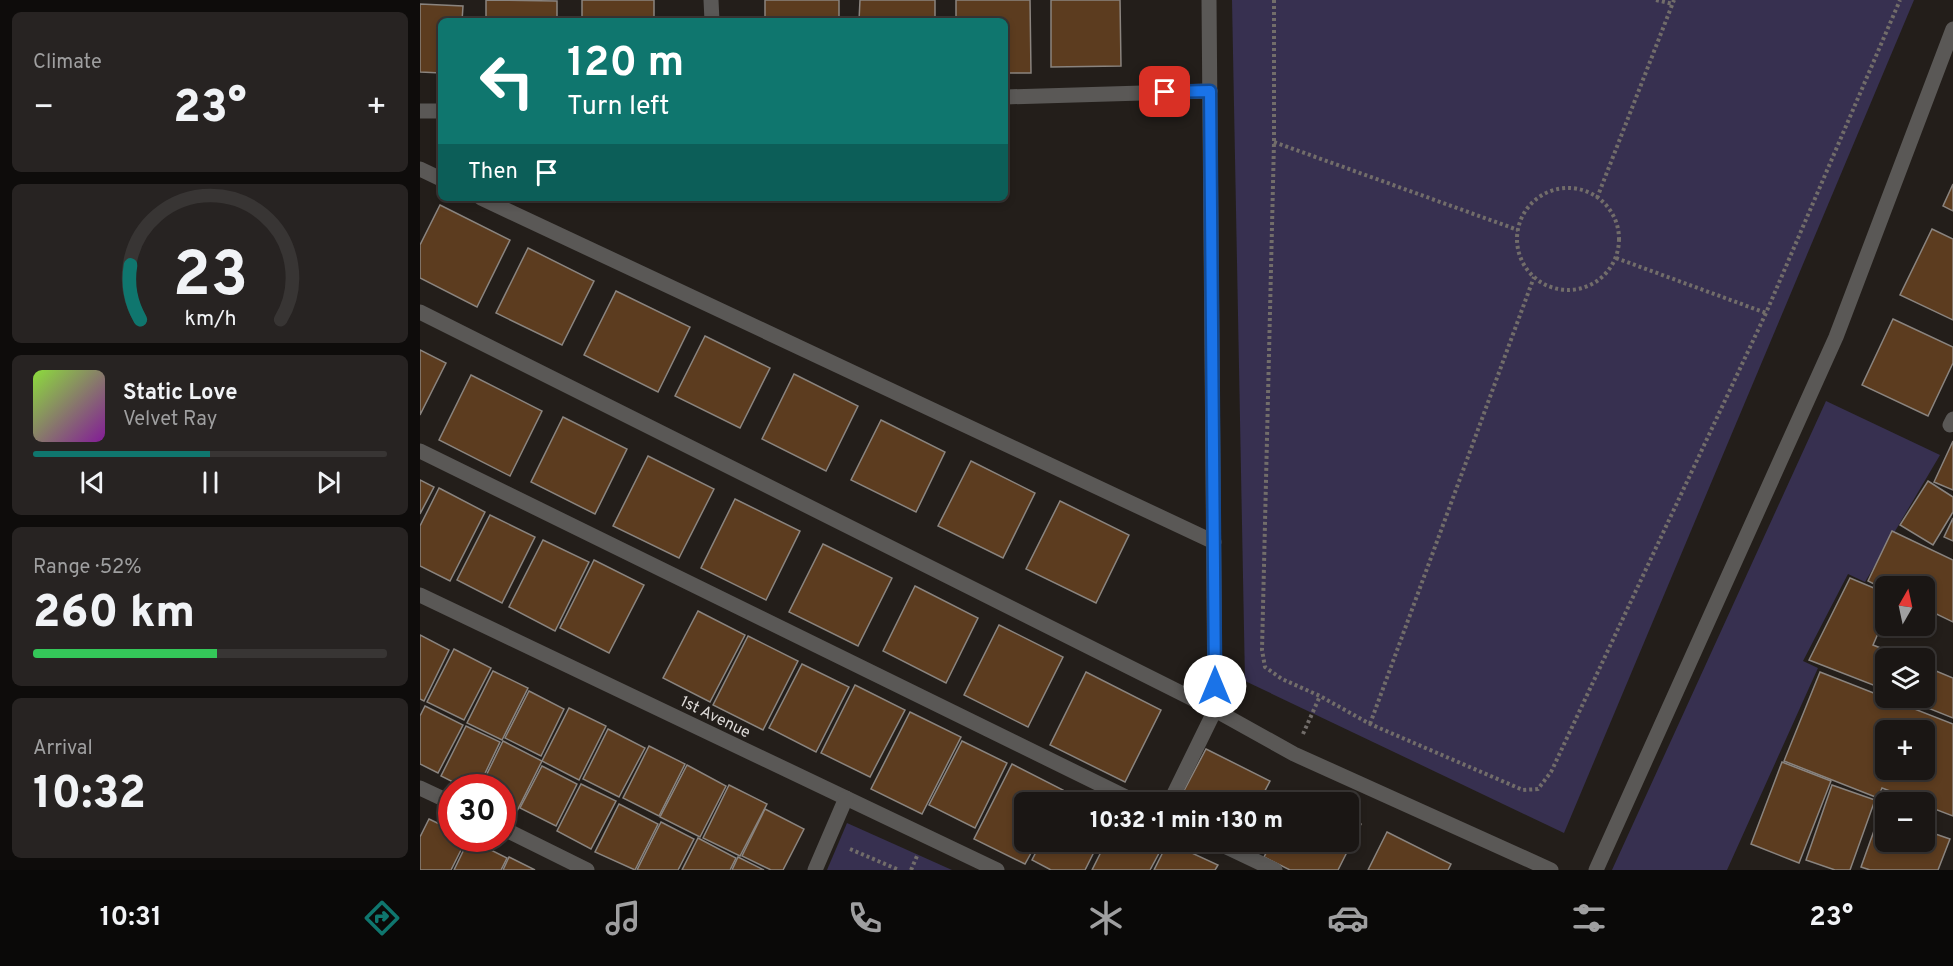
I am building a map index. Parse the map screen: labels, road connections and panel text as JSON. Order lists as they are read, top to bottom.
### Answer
{
  "streets": {
    "street": ["1st Avenue"]
  },
  "north": "top",
  "page": {
    "tile": [
      "Climate",
      ["Range · 52%", "260 km"],
      ["Arrival", "10:32"]
    ],
    "turn": ["120 m", "Turn left"],
    "heat": ["−", "23°", "+"],
    "then": "Then",
    "song": ["Static Love", "Velvet Ray"],
    "map_buttons": ["+", "−"],
    "limit": "30",
    "trip": "10:32 · 1 min · 130 m",
    "tabs": ["10:31", "23°"],
    "gauge": ["23", "km/h"]
  }
}
